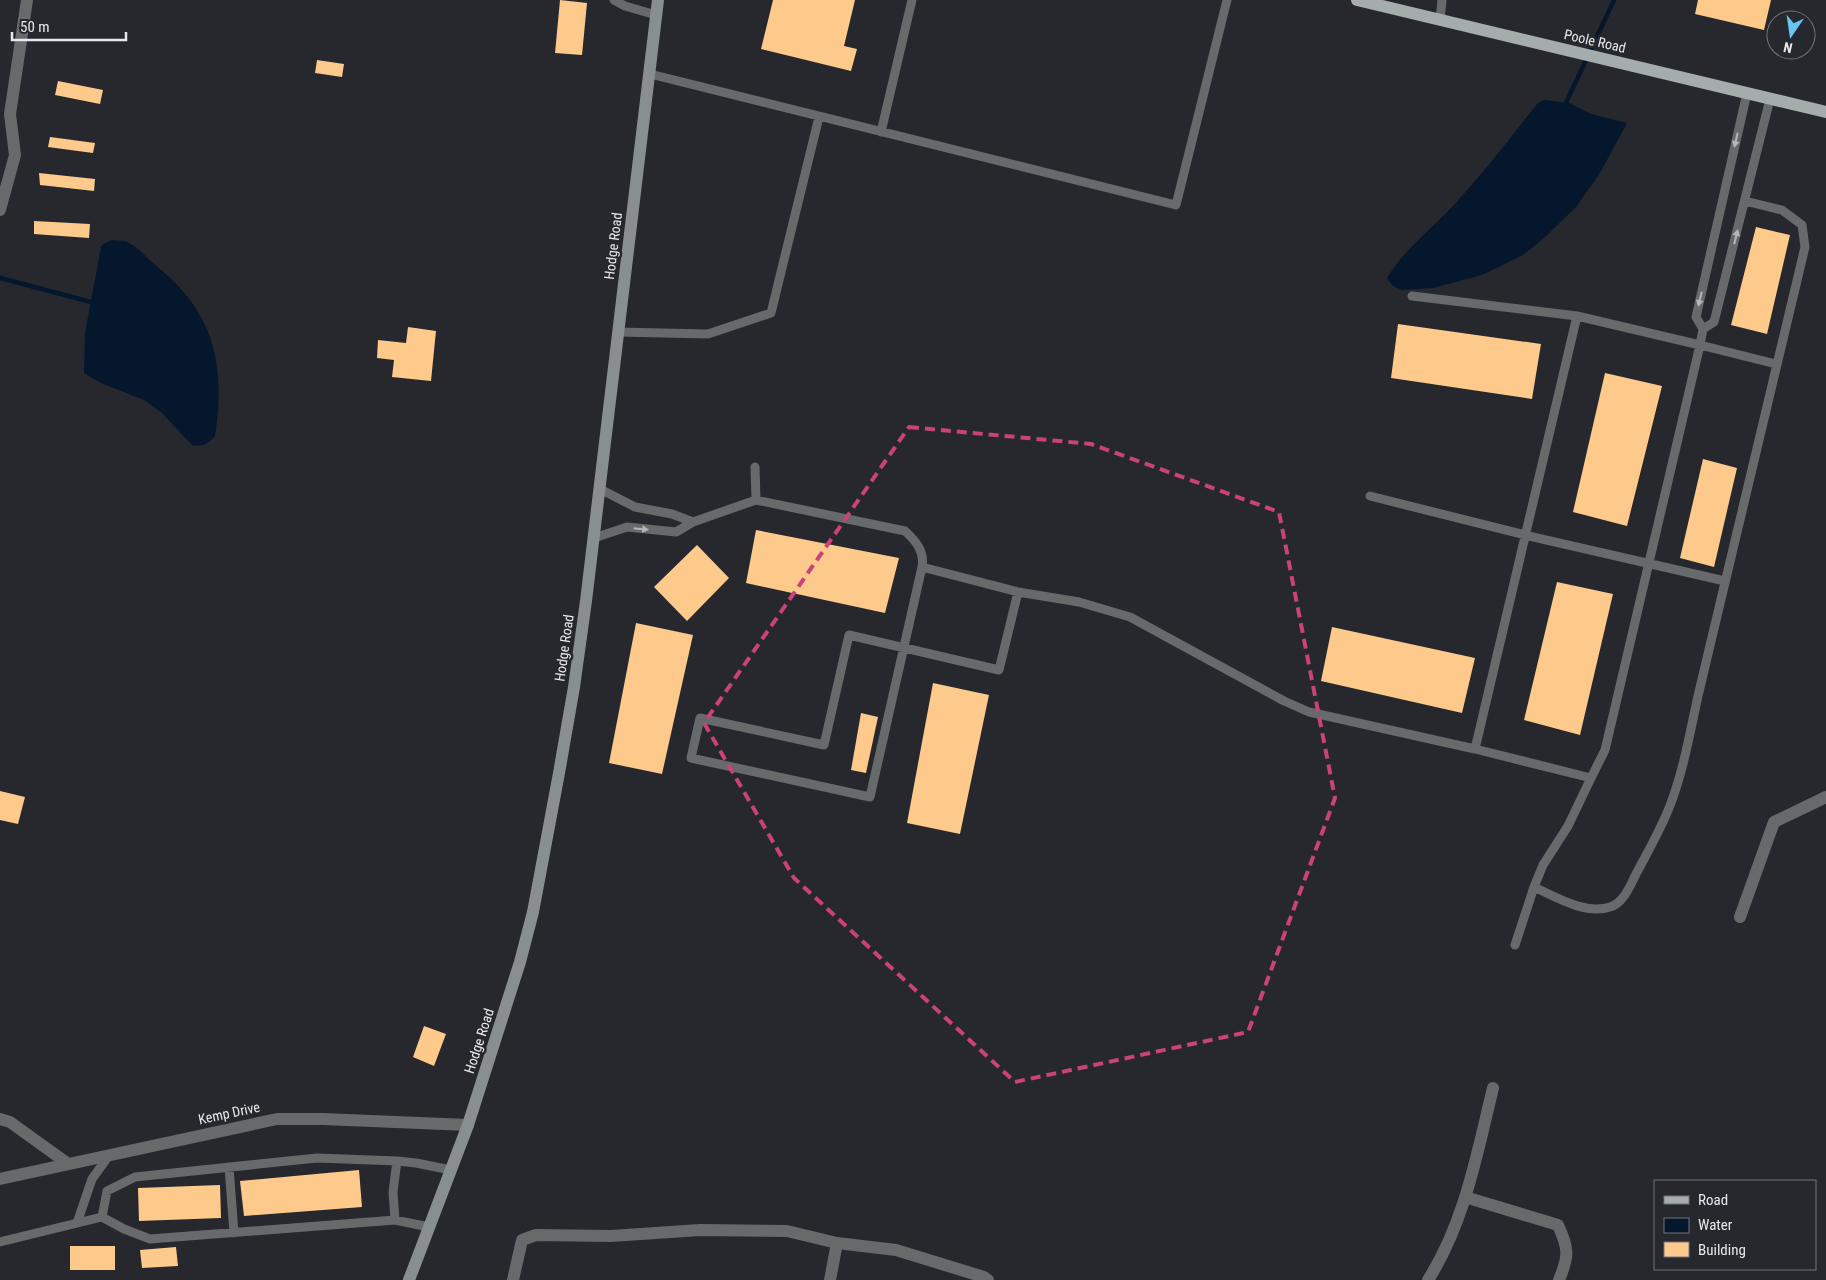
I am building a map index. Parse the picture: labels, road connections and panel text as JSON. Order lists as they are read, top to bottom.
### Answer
{
  "streets": {
    "main road": ["Poole Road", "Hodge Road"],
    "street": ["Kemp Drive"]
  },
  "crossings": [
    ["Hodge Road", "Kemp Drive"]
  ],
  "legend": ["Road", "Water", "Building"],
  "scale_bar": "50 m",
  "north": "bottom"
}
